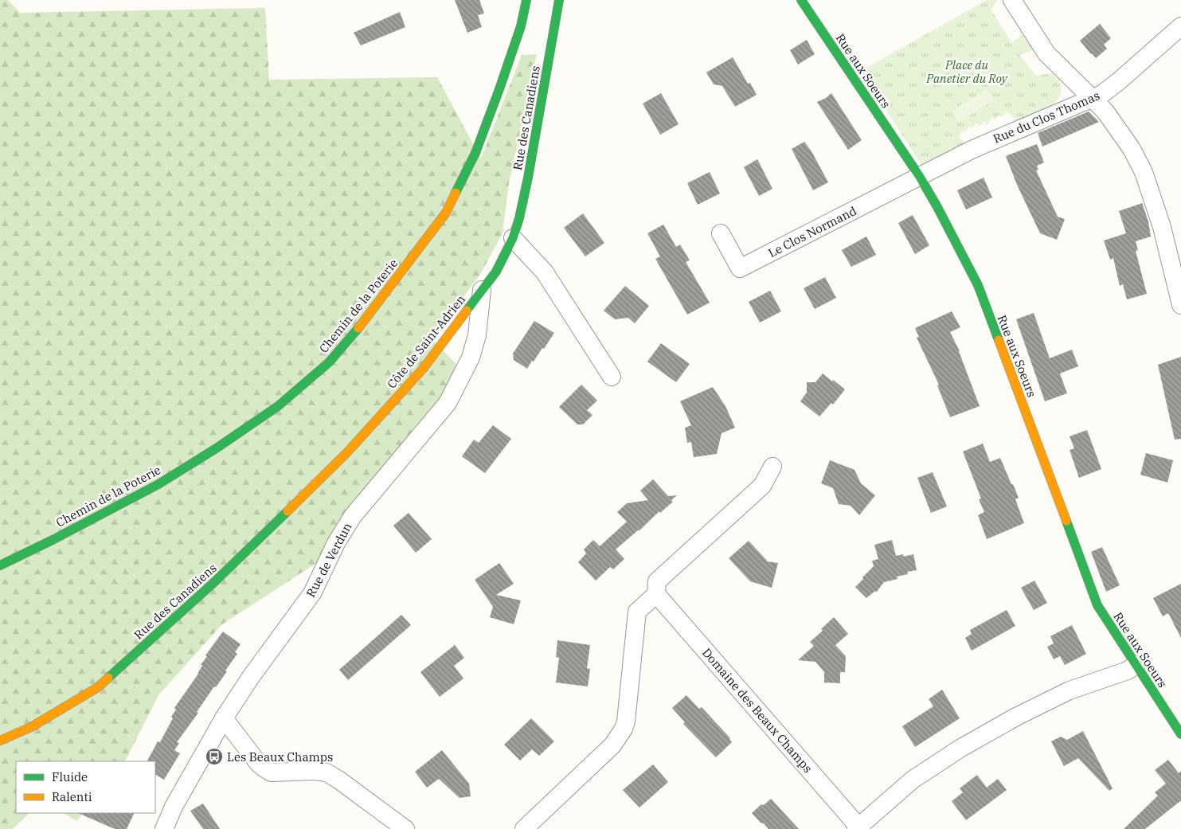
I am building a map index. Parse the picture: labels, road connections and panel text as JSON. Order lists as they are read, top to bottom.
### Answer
{
  "streets": {
    "street": [
      "Rue aux Soeurs",
      "Rue du Clos Thomas",
      "Rue des Canadiens",
      "Le Clos Normand",
      "Chemin de la Poterie",
      "Côte de Saint-Adrien",
      "Rue de Verdun",
      "Domaine des Beaux Champs"
    ]
  },
  "crossings": [
    ["Rue aux Soeurs", "Rue du Clos Thomas"],
    ["Rue aux Soeurs", "Le Clos Normand"],
    ["Rue aux Soeurs", "Domaine des Beaux Champs"],
    ["Rue du Clos Thomas", "Le Clos Normand"],
    ["Rue des Canadiens", "Côte de Saint-Adrien"],
    ["Côte de Saint-Adrien", "Rue de Verdun"]
  ],
  "parks": ["Place du Panetier du Roy"],
  "places": {
    "bus stop": ["Les Beaux Champs"]
  },
  "legend": ["Fluide", "Ralenti"]
}
